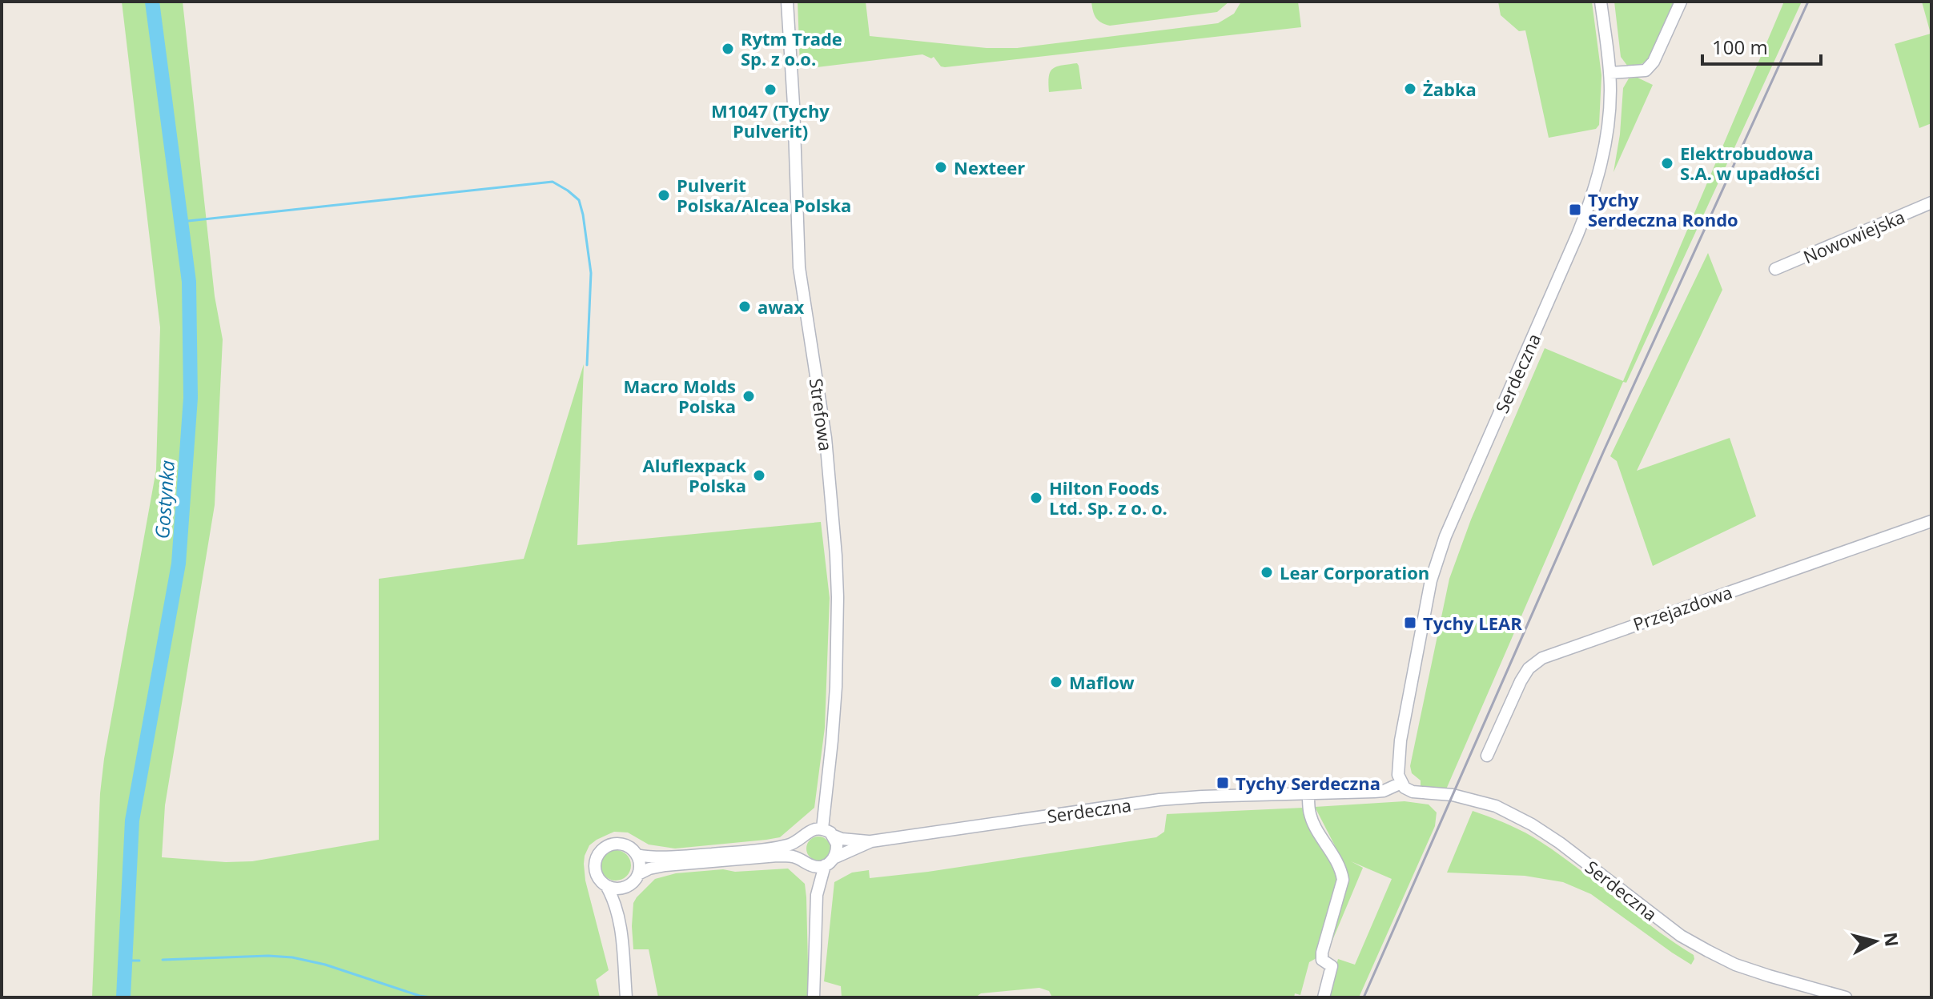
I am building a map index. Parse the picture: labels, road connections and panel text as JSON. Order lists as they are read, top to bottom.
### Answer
{
  "streets": {
    "street": [
      "Nowowiejska",
      "Serdeczna",
      "Strefowa",
      "Przejazdowa"
    ]
  },
  "crossings": [
    ["Serdeczna", "Strefowa"]
  ],
  "water": ["Gostynka"],
  "places": {
    "other": [
      "Rytm Trade Sp. z o.o.",
      "Żabka",
      "M1047 (Tychy Pulverit)",
      "Elektrobudowa S.A. w upadłości",
      "Nexteer",
      "Pulverit Polska/Alcea Polska",
      "awax",
      "Macro Molds Polska",
      "Aluflexpack Polska",
      "Hilton Foods Ltd. Sp. z o. o.",
      "Lear Corporation",
      "Maflow"
    ],
    "transit": ["Tychy Serdeczna Rondo", "Tychy LEAR", "Tychy Serdeczna"]
  },
  "scale_bar": "100 m",
  "north": "right"
}
